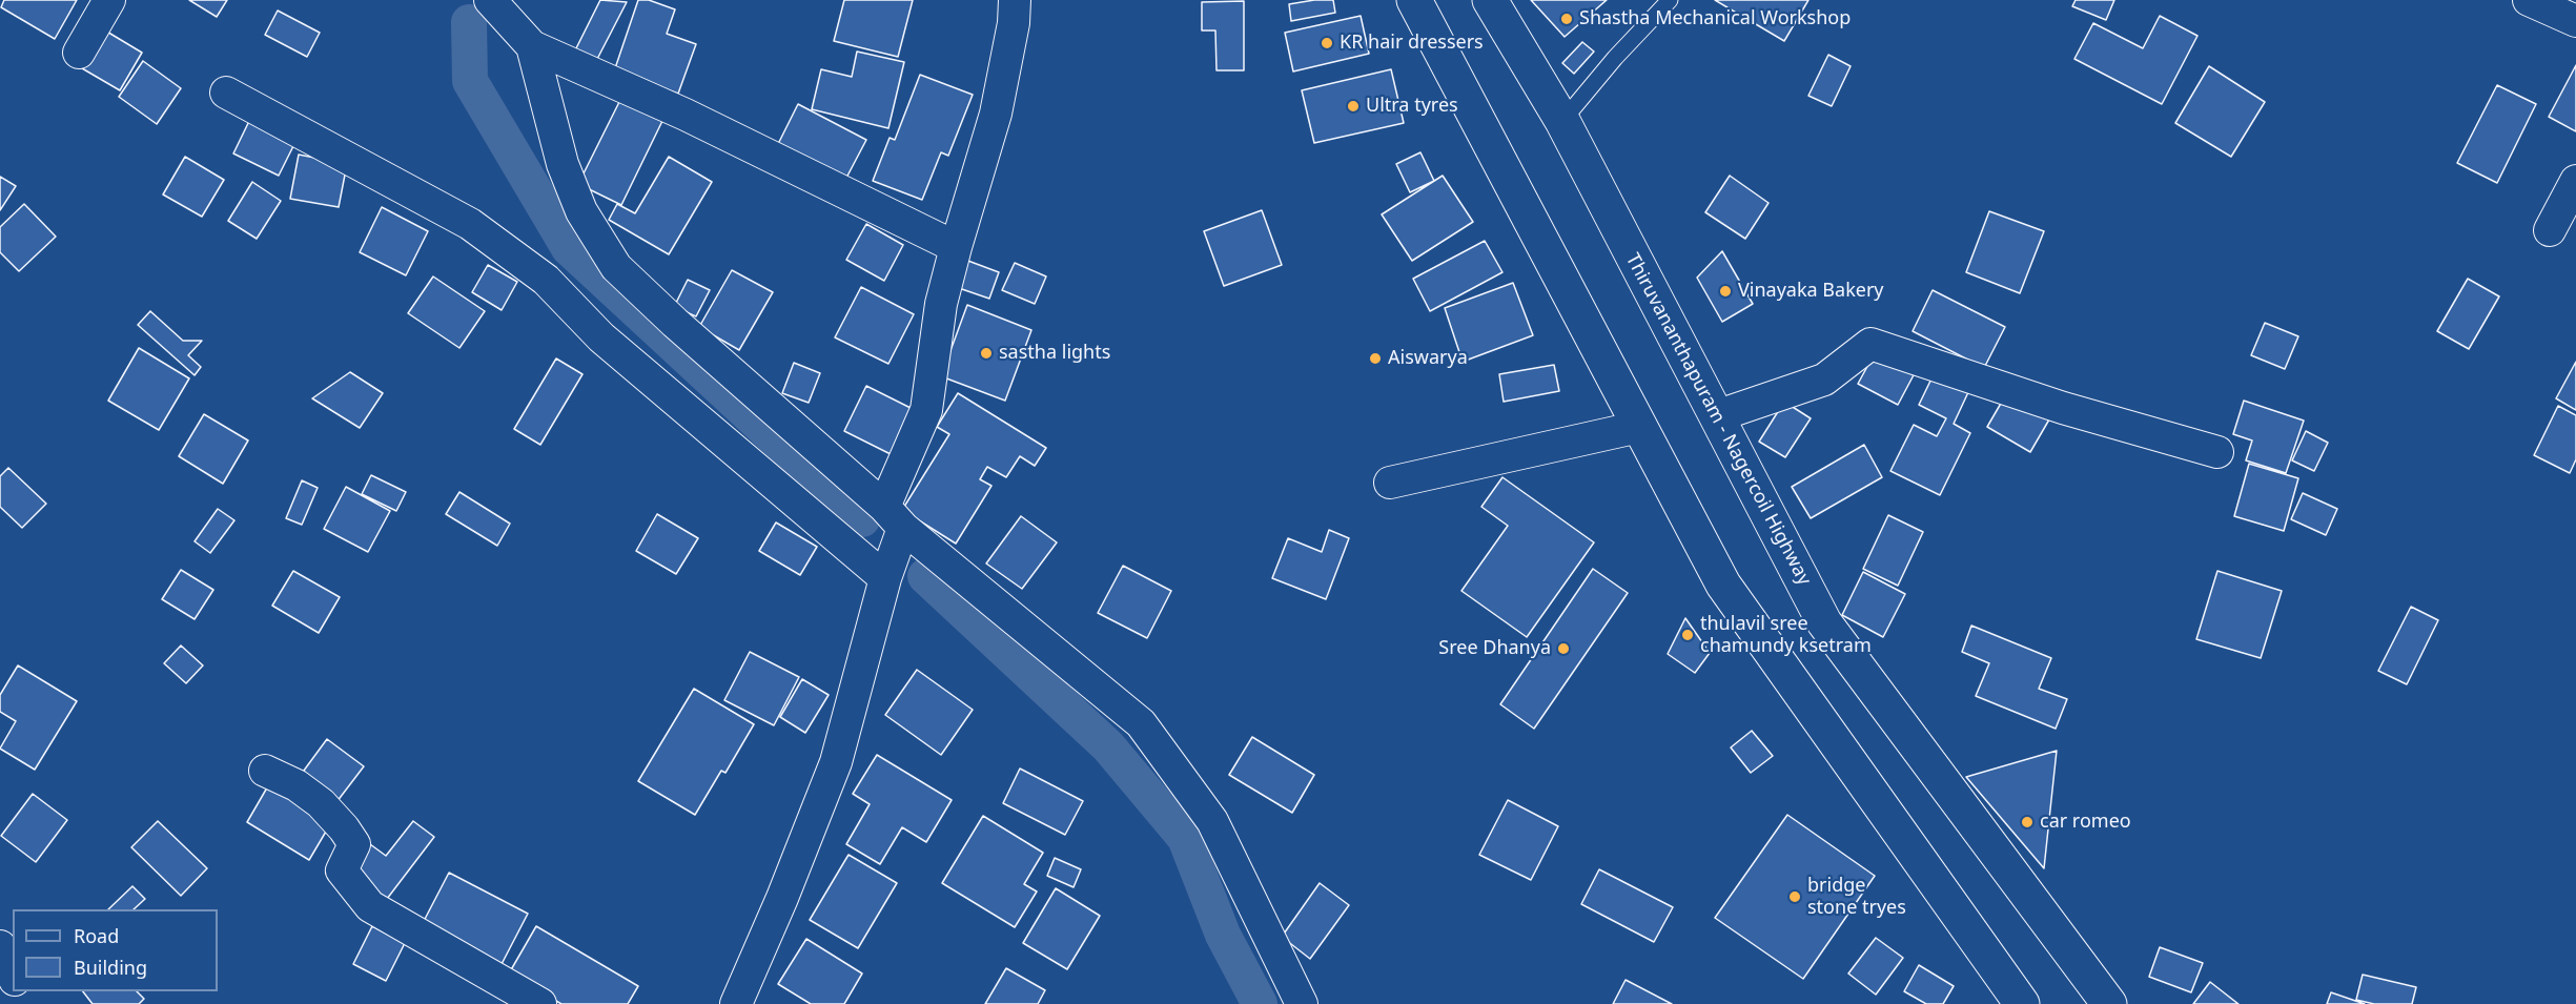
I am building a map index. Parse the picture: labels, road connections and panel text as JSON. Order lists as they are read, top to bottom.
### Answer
{
  "streets": {
    "main road": ["Thiruvananthapuram - Nagercoil Highway"]
  },
  "places": [
    "Shastha Mechanical Workshop",
    "KR hair dressers",
    "Ultra tyres",
    "Vinayaka Bakery",
    "sastha lights",
    "Aiswarya",
    "thulavil sree chamundy ksetram",
    "Sree Dhanya",
    "car romeo",
    "bridge stone tryes"
  ],
  "legend": ["Road", "Building"]
}
